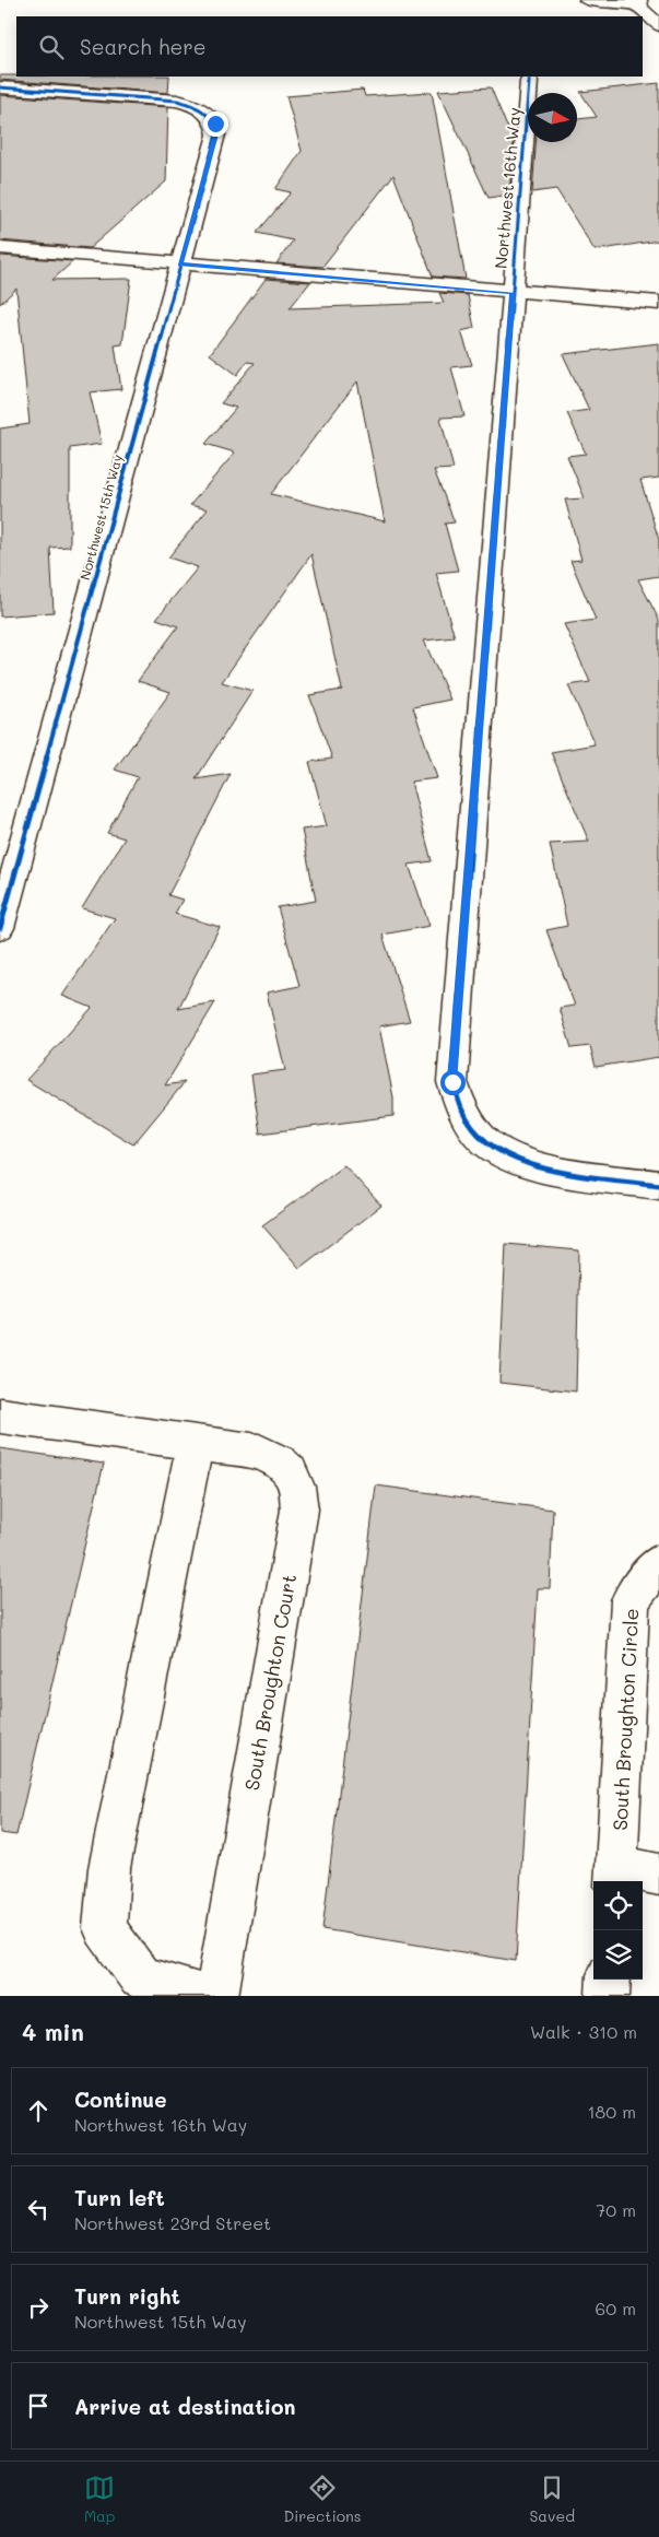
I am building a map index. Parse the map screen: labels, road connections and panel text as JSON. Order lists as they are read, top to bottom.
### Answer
{
  "streets": {
    "street": [
      "Northwest 16th Way",
      "Northwest 15th Way",
      "South Broughton Court",
      "South Broughton Circle"
    ]
  },
  "north": "right",
  "page": {
    "search": "Search here",
    "heading": ["4 min", "Walk · 310 m"],
    "list": [
      ["Continue", "Northwest 16th Way", "180 m"],
      ["Turn left", "Northwest 23rd Street", "70 m"],
      ["Turn right", "Northwest 15th Way", "60 m"],
      "Arrive at destination"
    ],
    "nav": ["Map", "Directions", "Saved"]
  }
}
